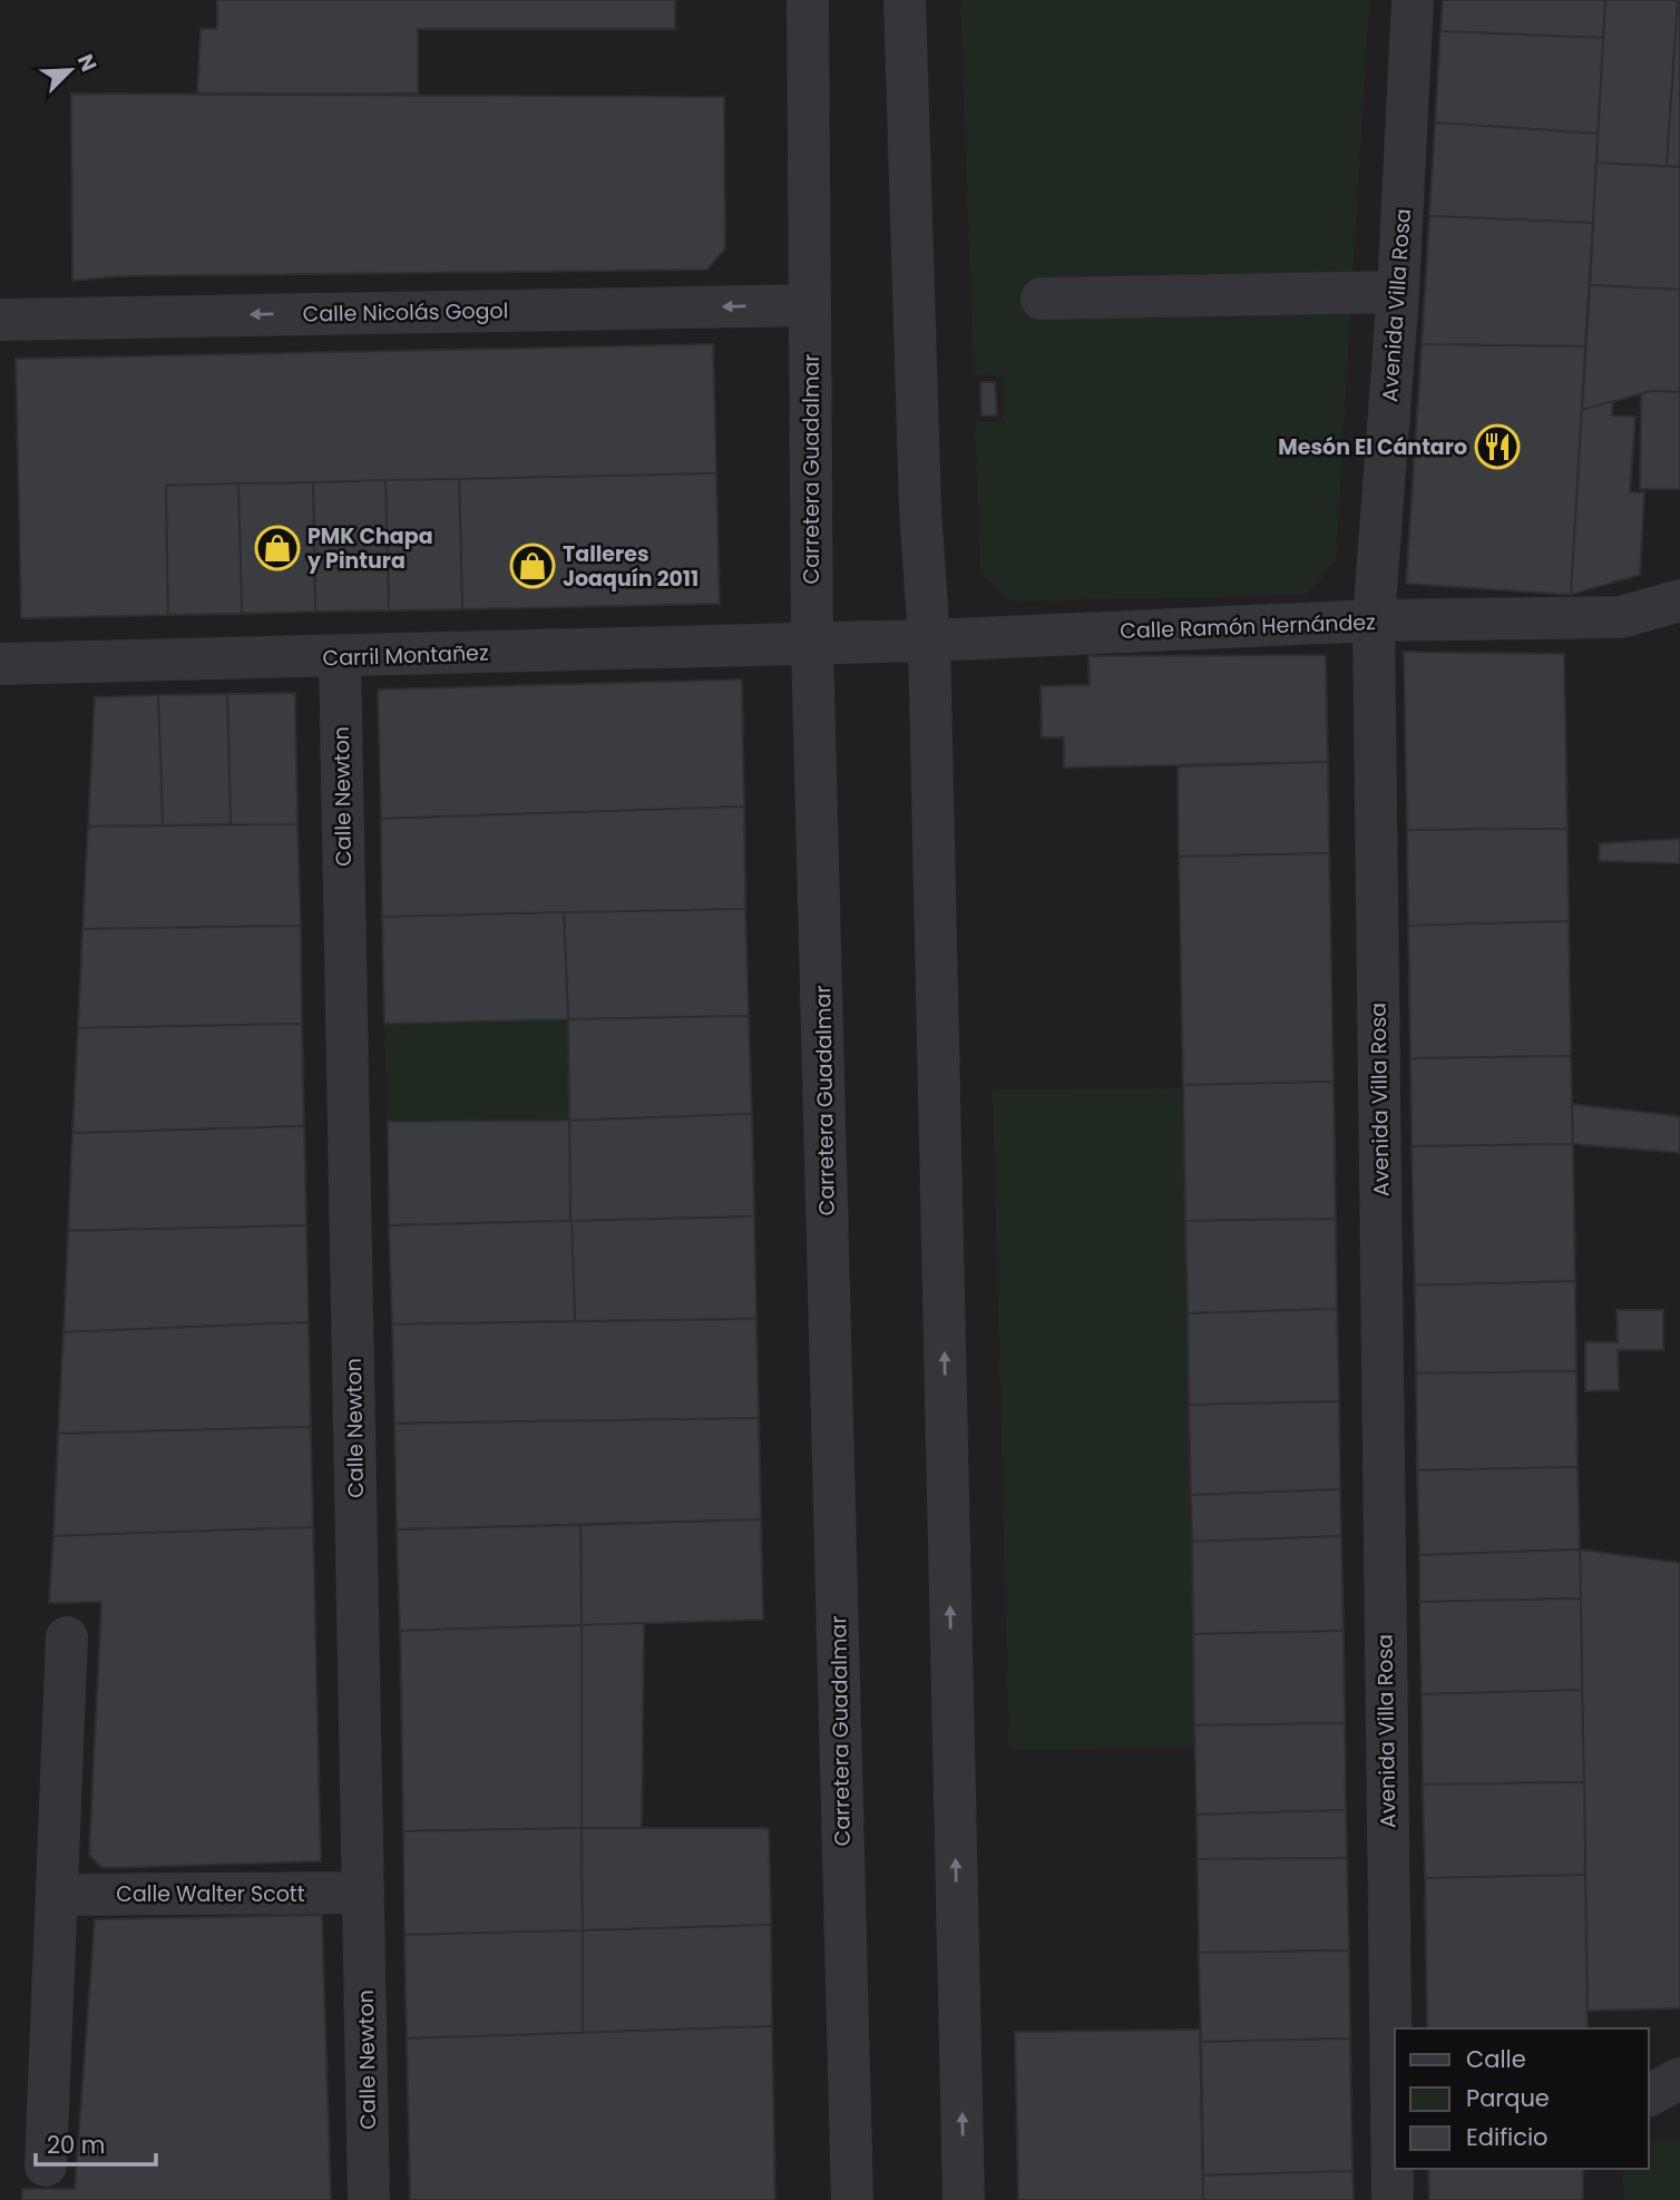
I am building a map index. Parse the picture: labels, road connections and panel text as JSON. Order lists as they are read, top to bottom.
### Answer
{
  "streets": {
    "street": [
      "Avenida Villa Rosa",
      "Calle Nicolás Gogol",
      "Carretera Guadalmar",
      "Calle Ramón Hernández",
      "Carril Montañez",
      "Calle Newton",
      "Calle Walter Scott"
    ]
  },
  "crossings": [
    ["Avenida Villa Rosa", "Calle Ramón Hernández"],
    ["Calle Nicolás Gogol", "Carretera Guadalmar"],
    ["Carretera Guadalmar", "Calle Ramón Hernández"],
    ["Carretera Guadalmar", "Carril Montañez"],
    ["Calle Ramón Hernández", "Carril Montañez"],
    ["Carril Montañez", "Calle Newton"],
    ["Calle Newton", "Calle Walter Scott"]
  ],
  "one_way": ["Calle Nicolás Gogol"],
  "places": {
    "restaurant": ["Mesón El Cántaro"],
    "shop": ["PMK Chapa y Pintura", "Talleres Joaquín 2011"]
  },
  "legend": ["Calle", "Parque", "Edificio"],
  "scale_bar": "20 m",
  "north": "top right"
}
